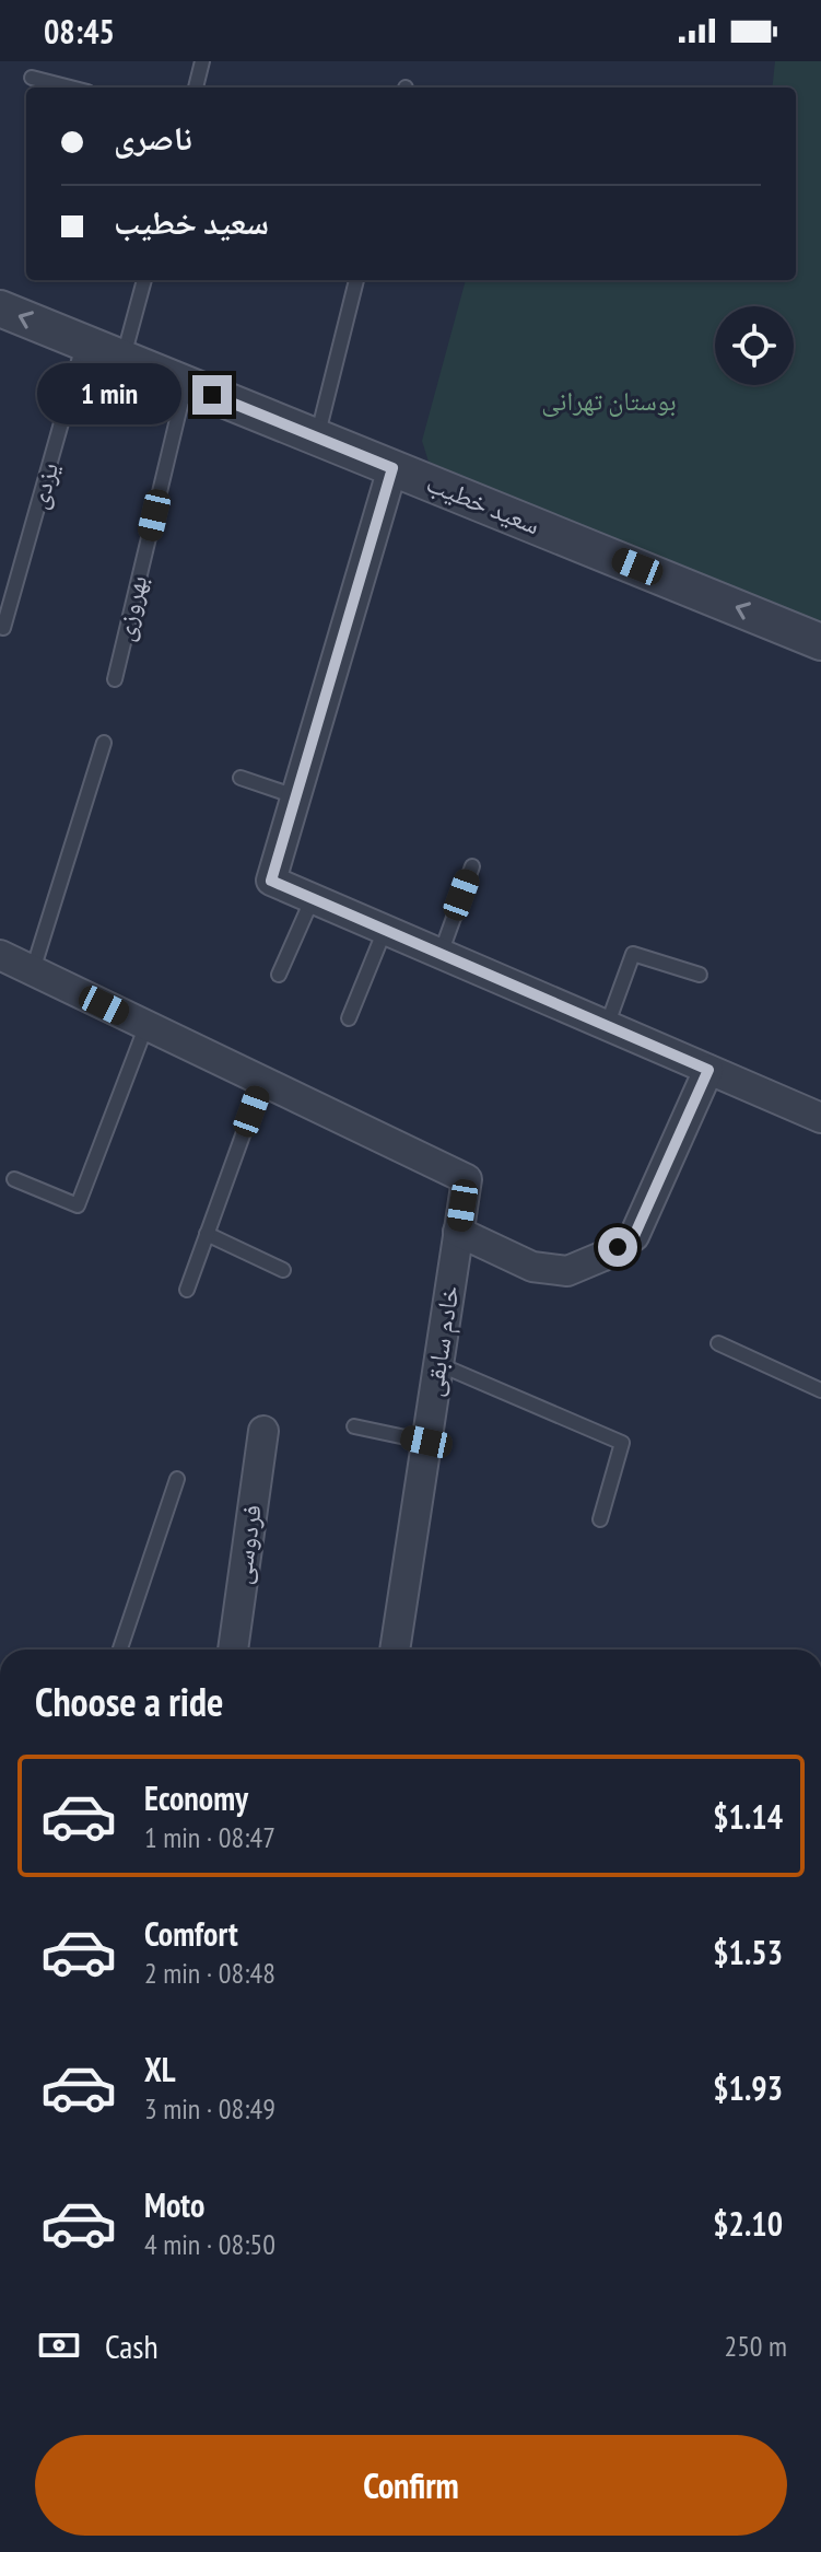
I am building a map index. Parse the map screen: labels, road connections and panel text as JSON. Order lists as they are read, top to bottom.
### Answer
{
  "streets": {
    "street": ["سعید خطیب", "خادم سابقی", "فردوسی"],
    "lane": ["یزدی", "بهروزی"]
  },
  "crossings": [
    ["یزدی", "سعید خطیب"],
    ["سعید خطیب", "بهروزی"]
  ],
  "one_way": ["سعید خطیب"],
  "parks": ["بوستان تهرانی"],
  "page": {
    "status": "08:45",
    "banner": ["ناصری", "سعید خطیب"],
    "bubble": "1 min",
    "heading": "Choose a ride",
    "list": [
      {
        "name": "Economy",
        "note": "1 min · 08:47",
        "value": "$1.14"
      },
      {
        "name": "Comfort",
        "note": "2 min · 08:48",
        "value": "$1.53"
      },
      {
        "name": "XL",
        "note": "3 min · 08:49",
        "value": "$1.93"
      },
      {
        "name": "Moto",
        "note": "4 min · 08:50",
        "value": "$2.10"
      }
    ],
    "pay": ["Cash", "250 m"],
    "buttons": "Confirm"
  }
}
